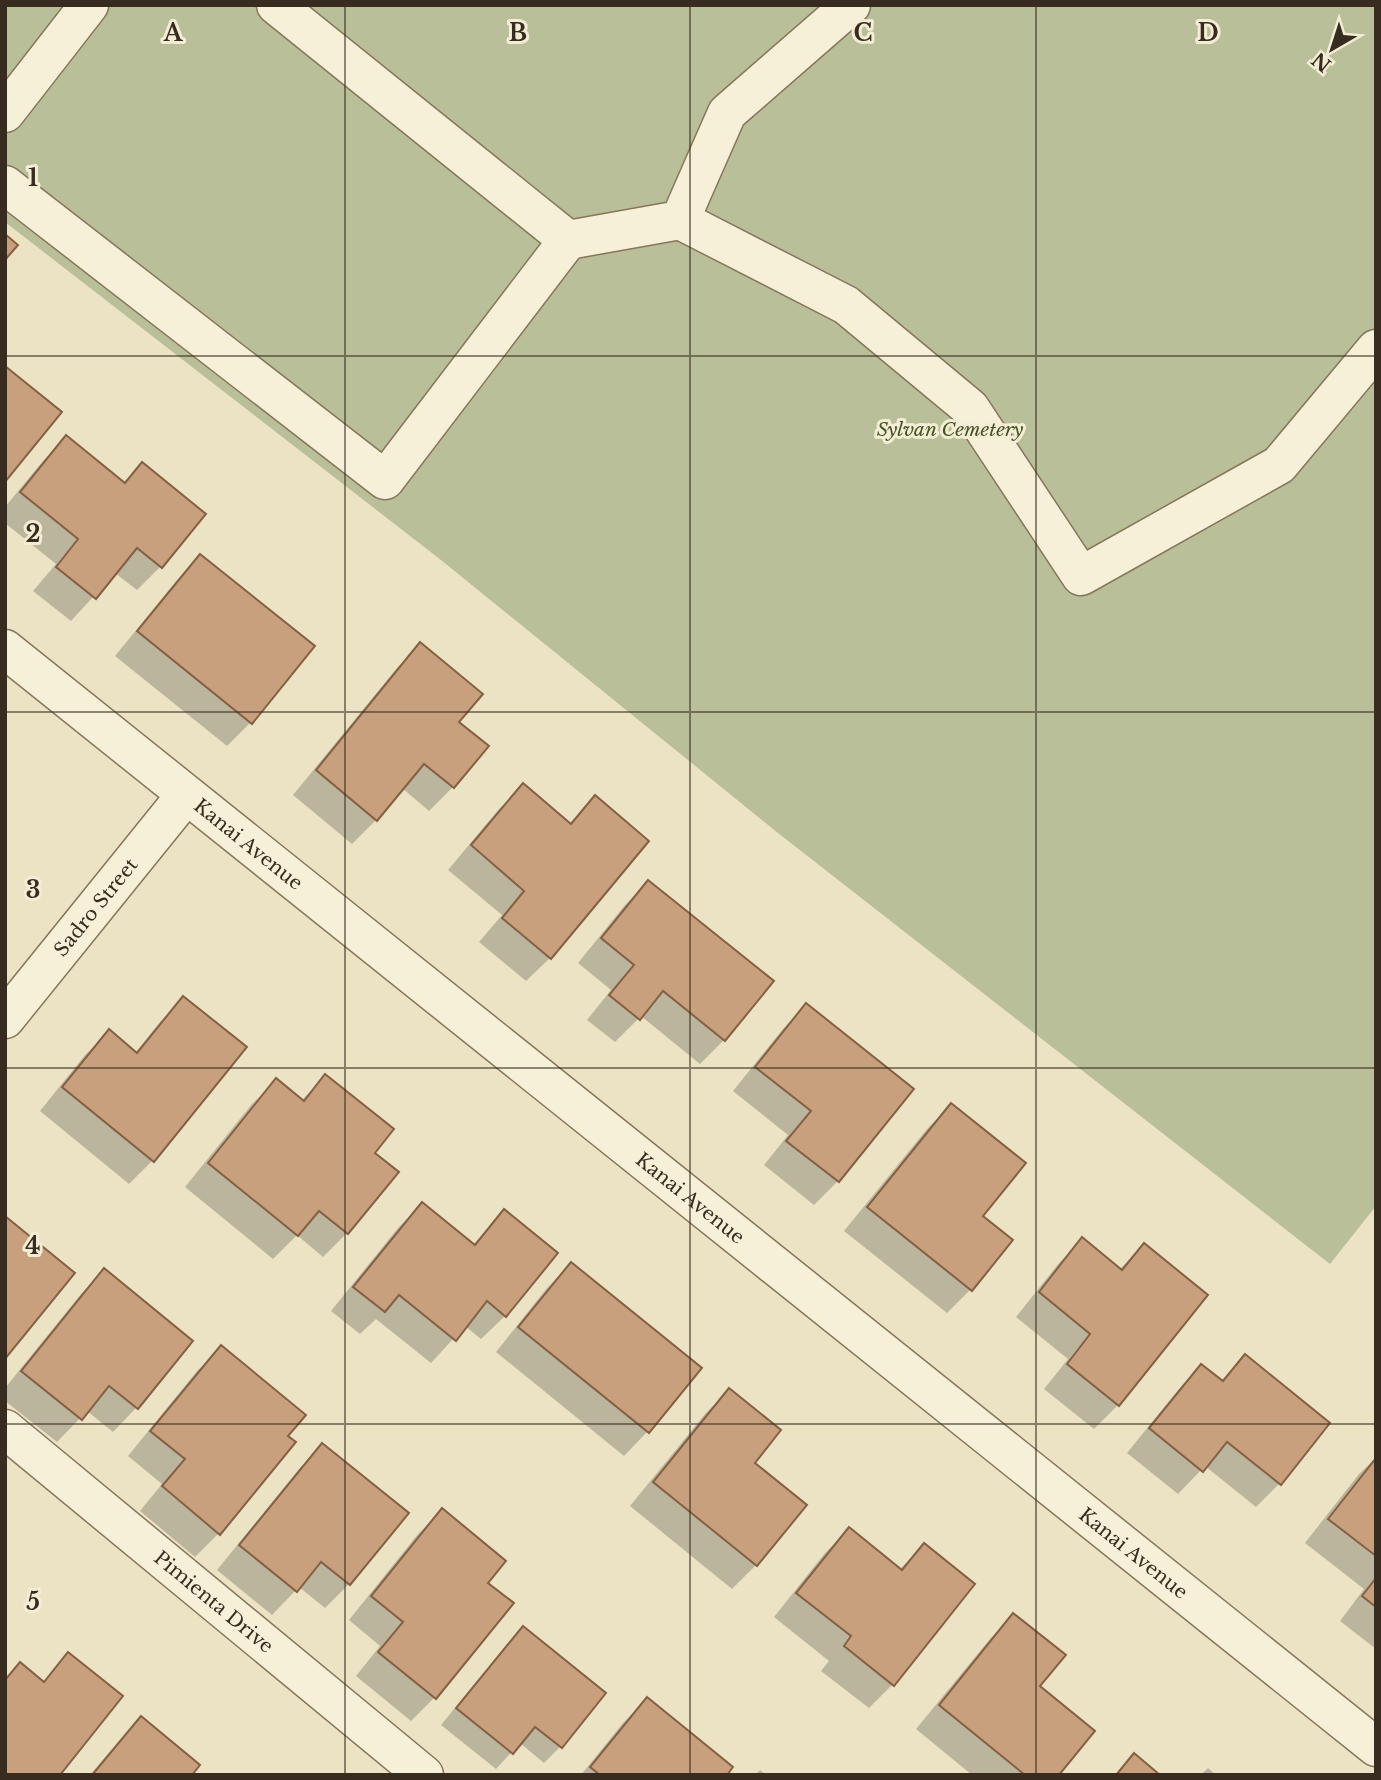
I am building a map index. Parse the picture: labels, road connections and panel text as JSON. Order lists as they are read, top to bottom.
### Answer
{
  "streets": {
    "street": ["Kanai Avenue", "Sadro Street", "Pimienta Drive"]
  },
  "crossings": [
    ["Kanai Avenue", "Sadro Street"]
  ],
  "parks": ["Sylvan Cemetery"],
  "north": "bottom left",
  "grid": {
    "columns": [
      "A",
      "B",
      "C",
      "D"
    ],
    "rows": [
      "1",
      "2",
      "3",
      "4",
      "5"
    ]
  }
}
